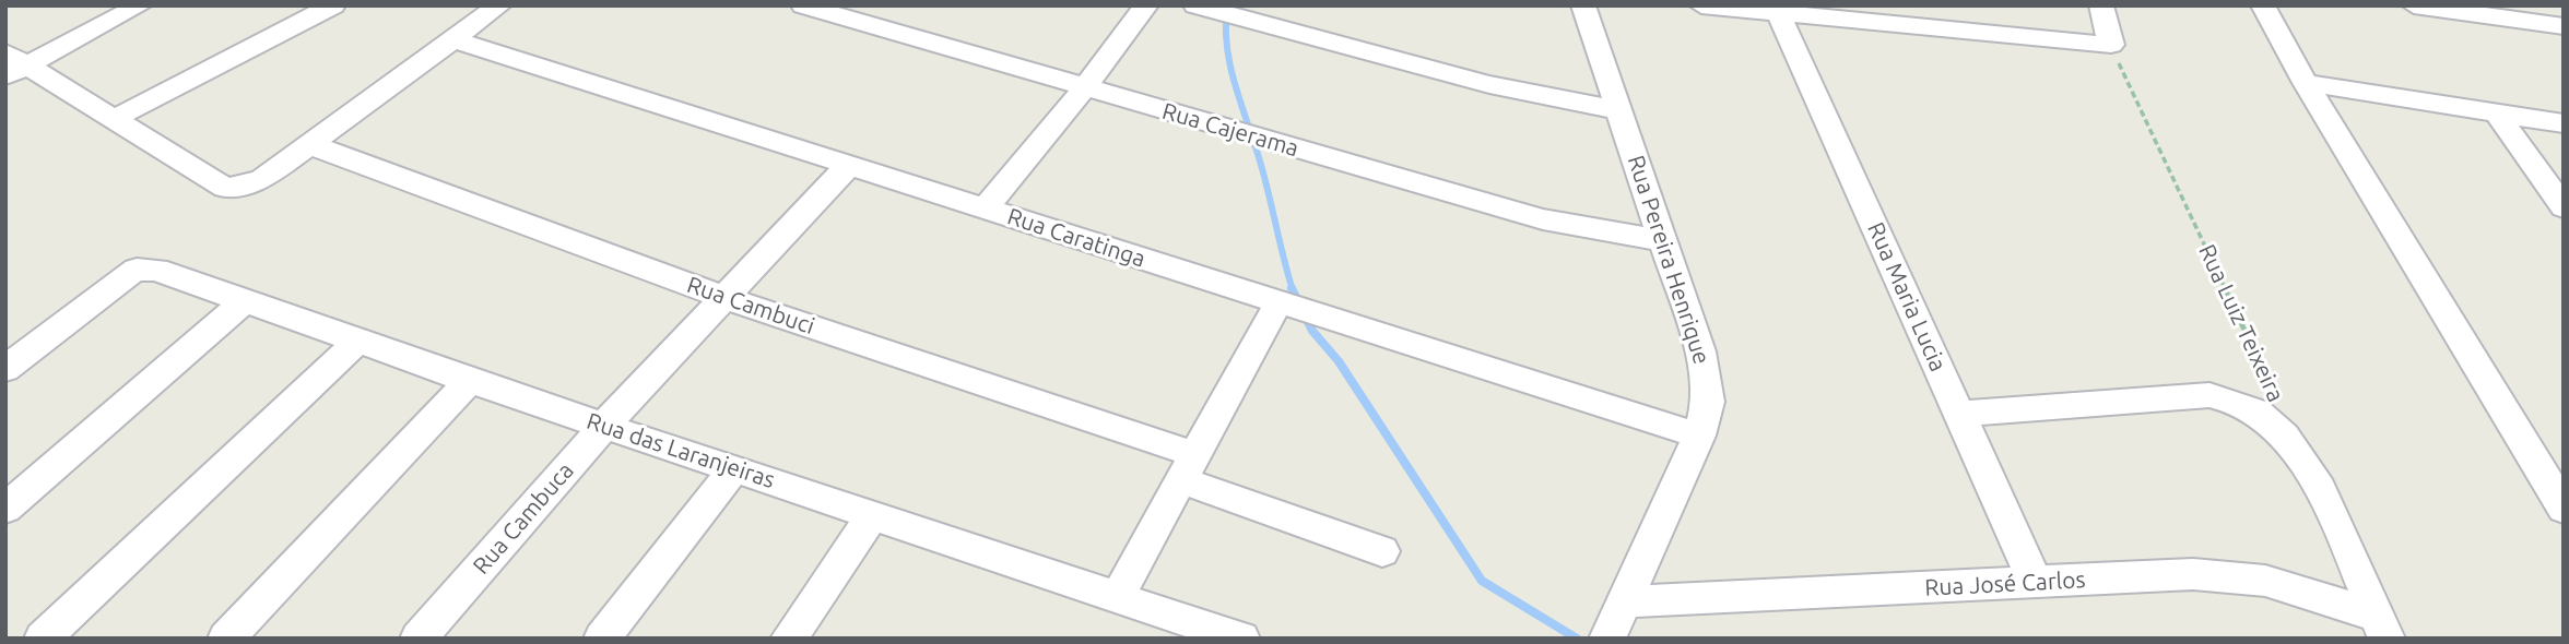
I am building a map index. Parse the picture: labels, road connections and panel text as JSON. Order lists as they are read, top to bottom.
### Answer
{
  "streets": {
    "street": [
      "Rua Cajerama",
      "Rua Caratinga",
      "Rua Pereira Henrique",
      "Rua Maria Lucia",
      "Rua Cambuci",
      "Rua das Laranjeiras",
      "Rua Cambuca",
      "Rua José Carlos"
    ],
    "path": ["Rua Luiz Teixeira"]
  },
  "crossings": [
    ["Rua Cajerama", "Rua Pereira Henrique"],
    ["Rua Caratinga", "Rua Pereira Henrique"],
    ["Rua Caratinga", "Rua Cambuca"],
    ["Rua Pereira Henrique", "Rua José Carlos"],
    ["Rua Maria Lucia", "Rua José Carlos"],
    ["Rua Cambuci", "Rua Cambuca"],
    ["Rua das Laranjeiras", "Rua Cambuca"]
  ]
}
